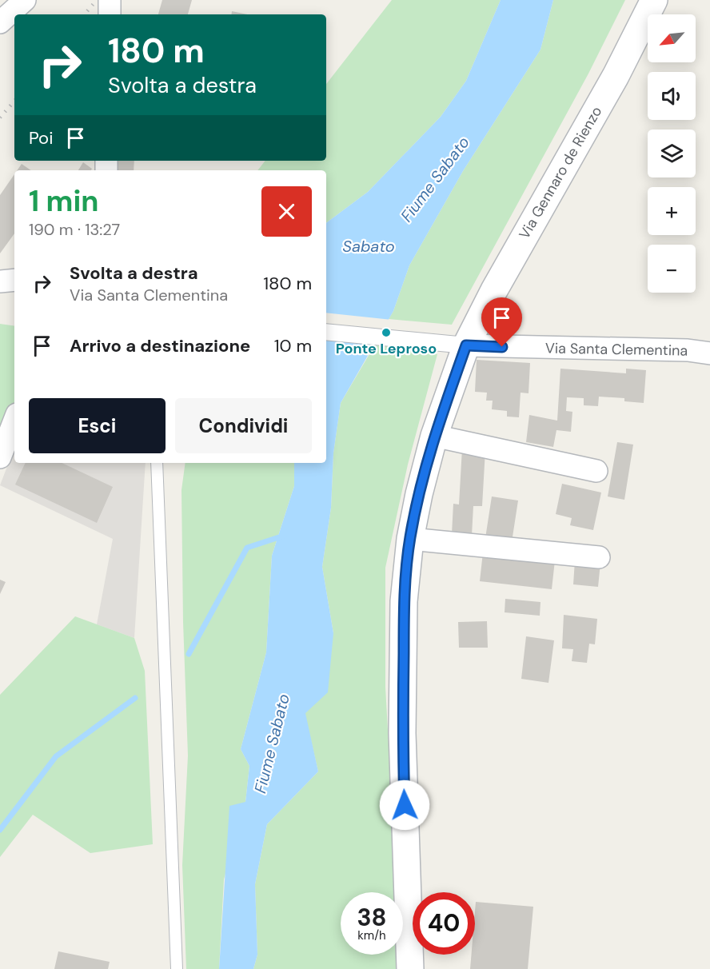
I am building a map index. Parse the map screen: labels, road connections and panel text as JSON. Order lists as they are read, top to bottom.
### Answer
{
  "streets": {
    "street": ["Via Gennaro de Rienzo", "Via Santa Clementina"]
  },
  "crossings": [
    ["Via Gennaro de Rienzo", "Via Santa Clementina"]
  ],
  "water": ["Fiume Sabato", "Sabato"],
  "places": ["Ponte Leproso"],
  "north": "bottom left",
  "page": {
    "map_buttons": ["+", "−"],
    "turn": ["180 m", "Svolta a destra"],
    "then": "Poi",
    "heading": ["1 min", "190 m · 13:27"],
    "list": [
      {
        "name": "Svolta a destra",
        "note": "Via Santa Clementina",
        "value": "180 m"
      },
      {
        "name": "Arrivo a destinazione",
        "value": "10 m"
      }
    ],
    "buttons": ["Esci", "Condividi"],
    "speed": "38 km/h",
    "limit": "40"
  }
}
